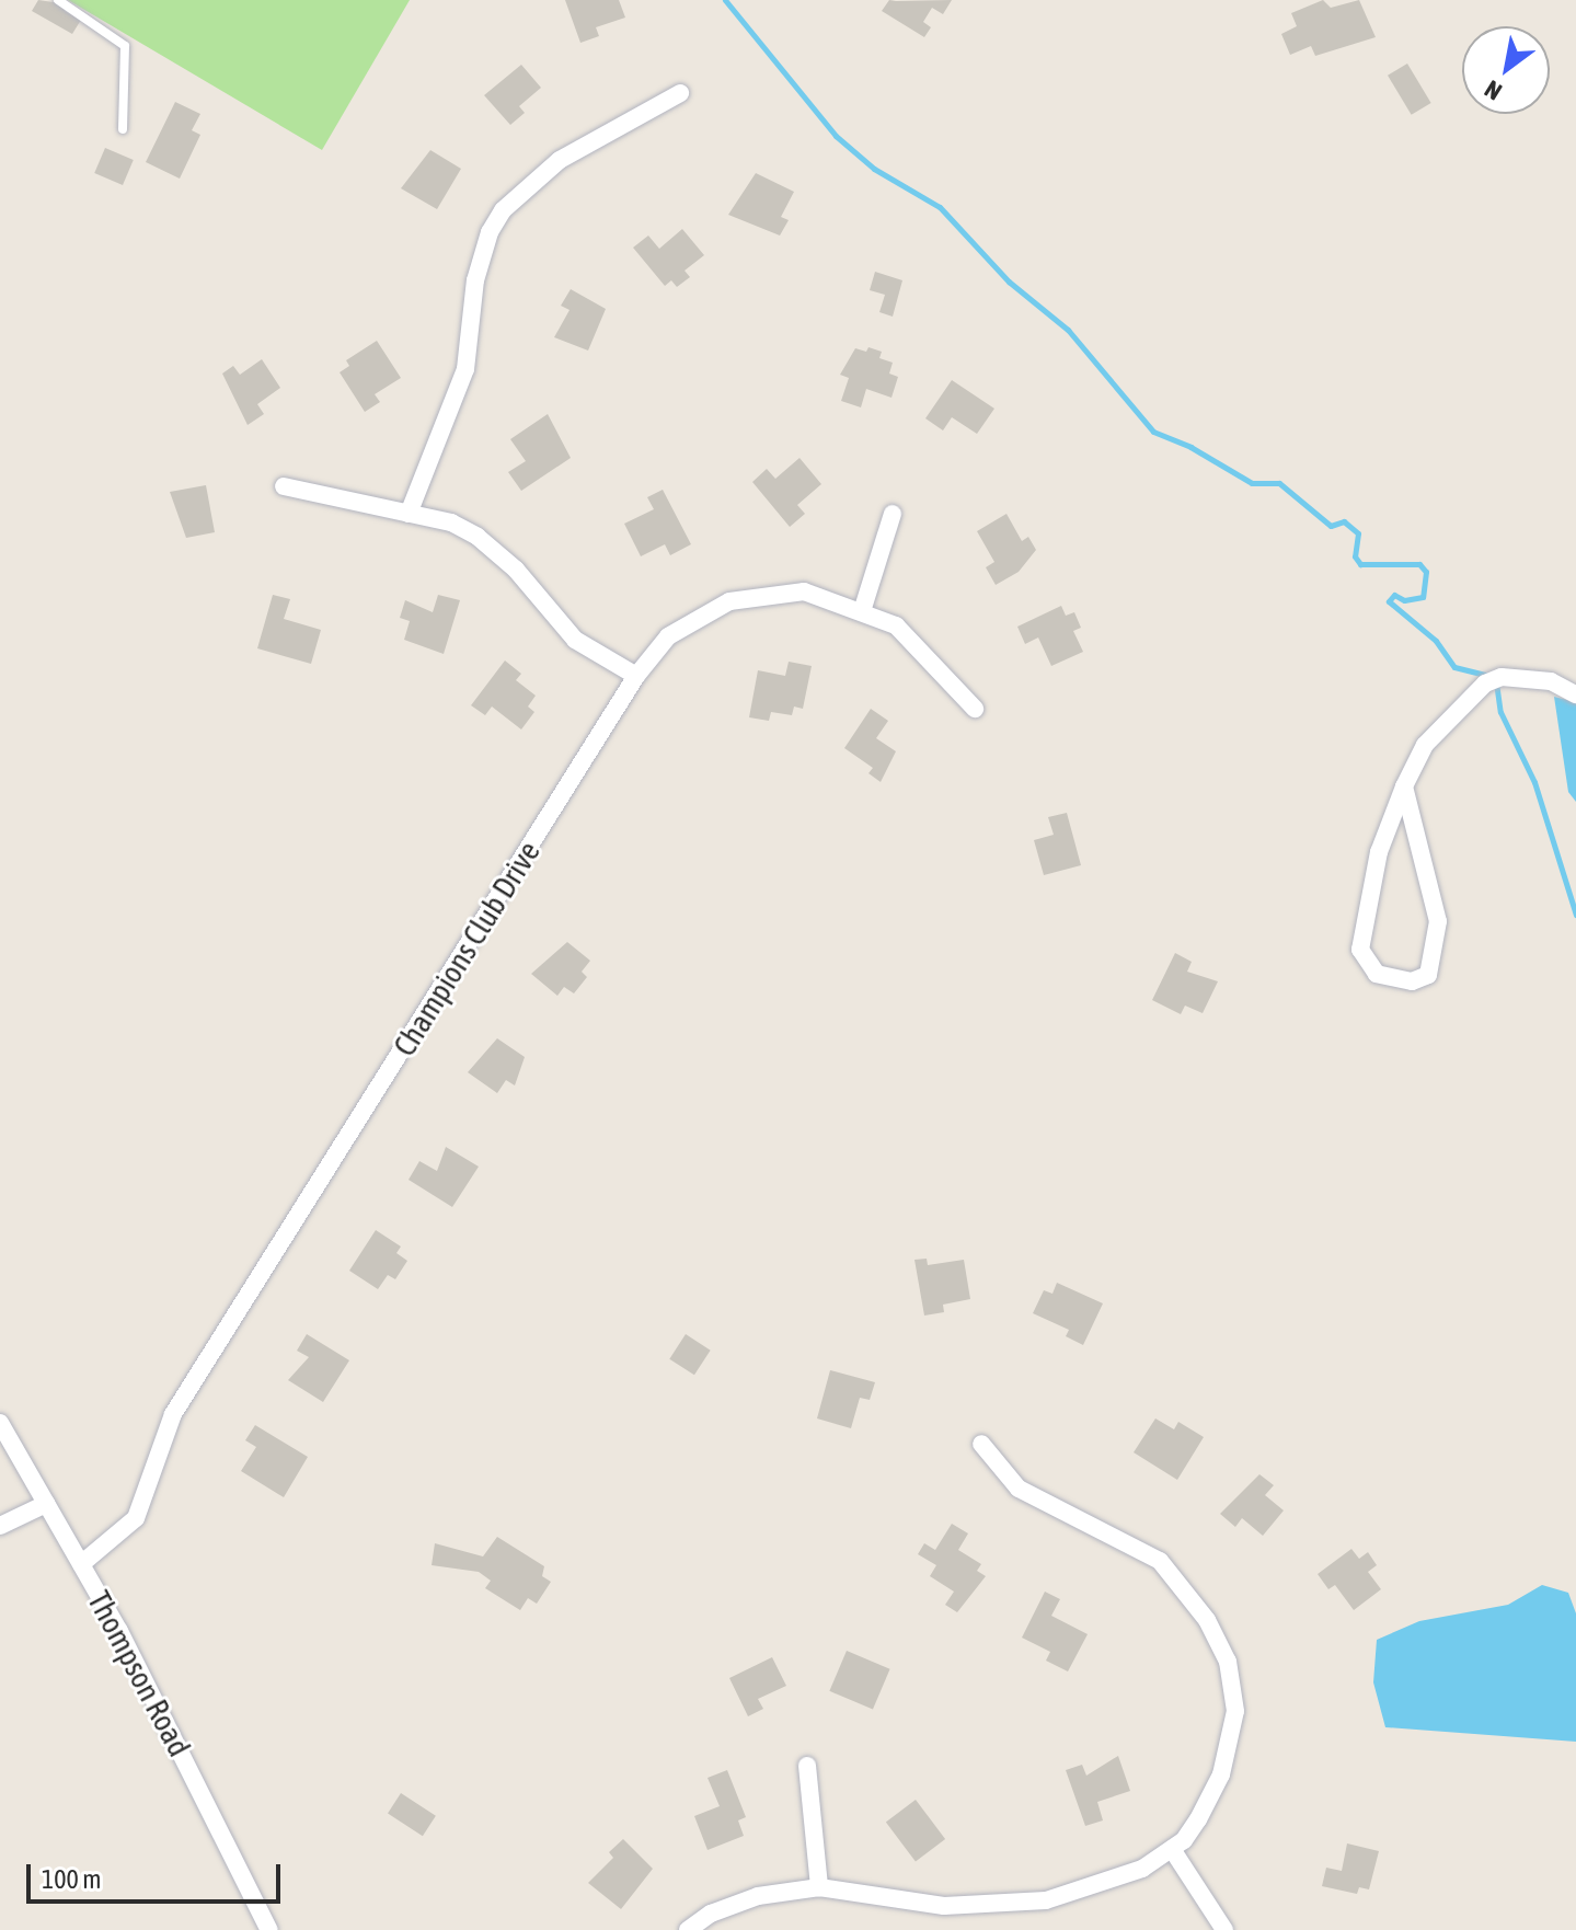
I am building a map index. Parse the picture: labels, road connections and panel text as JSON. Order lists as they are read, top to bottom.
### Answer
{
  "streets": {
    "street": ["Champions Club Drive", "Thompson Road"]
  },
  "crossings": [
    ["Champions Club Drive", "Thompson Road"]
  ],
  "scale_bar": "100 m",
  "north": "bottom left"
}
